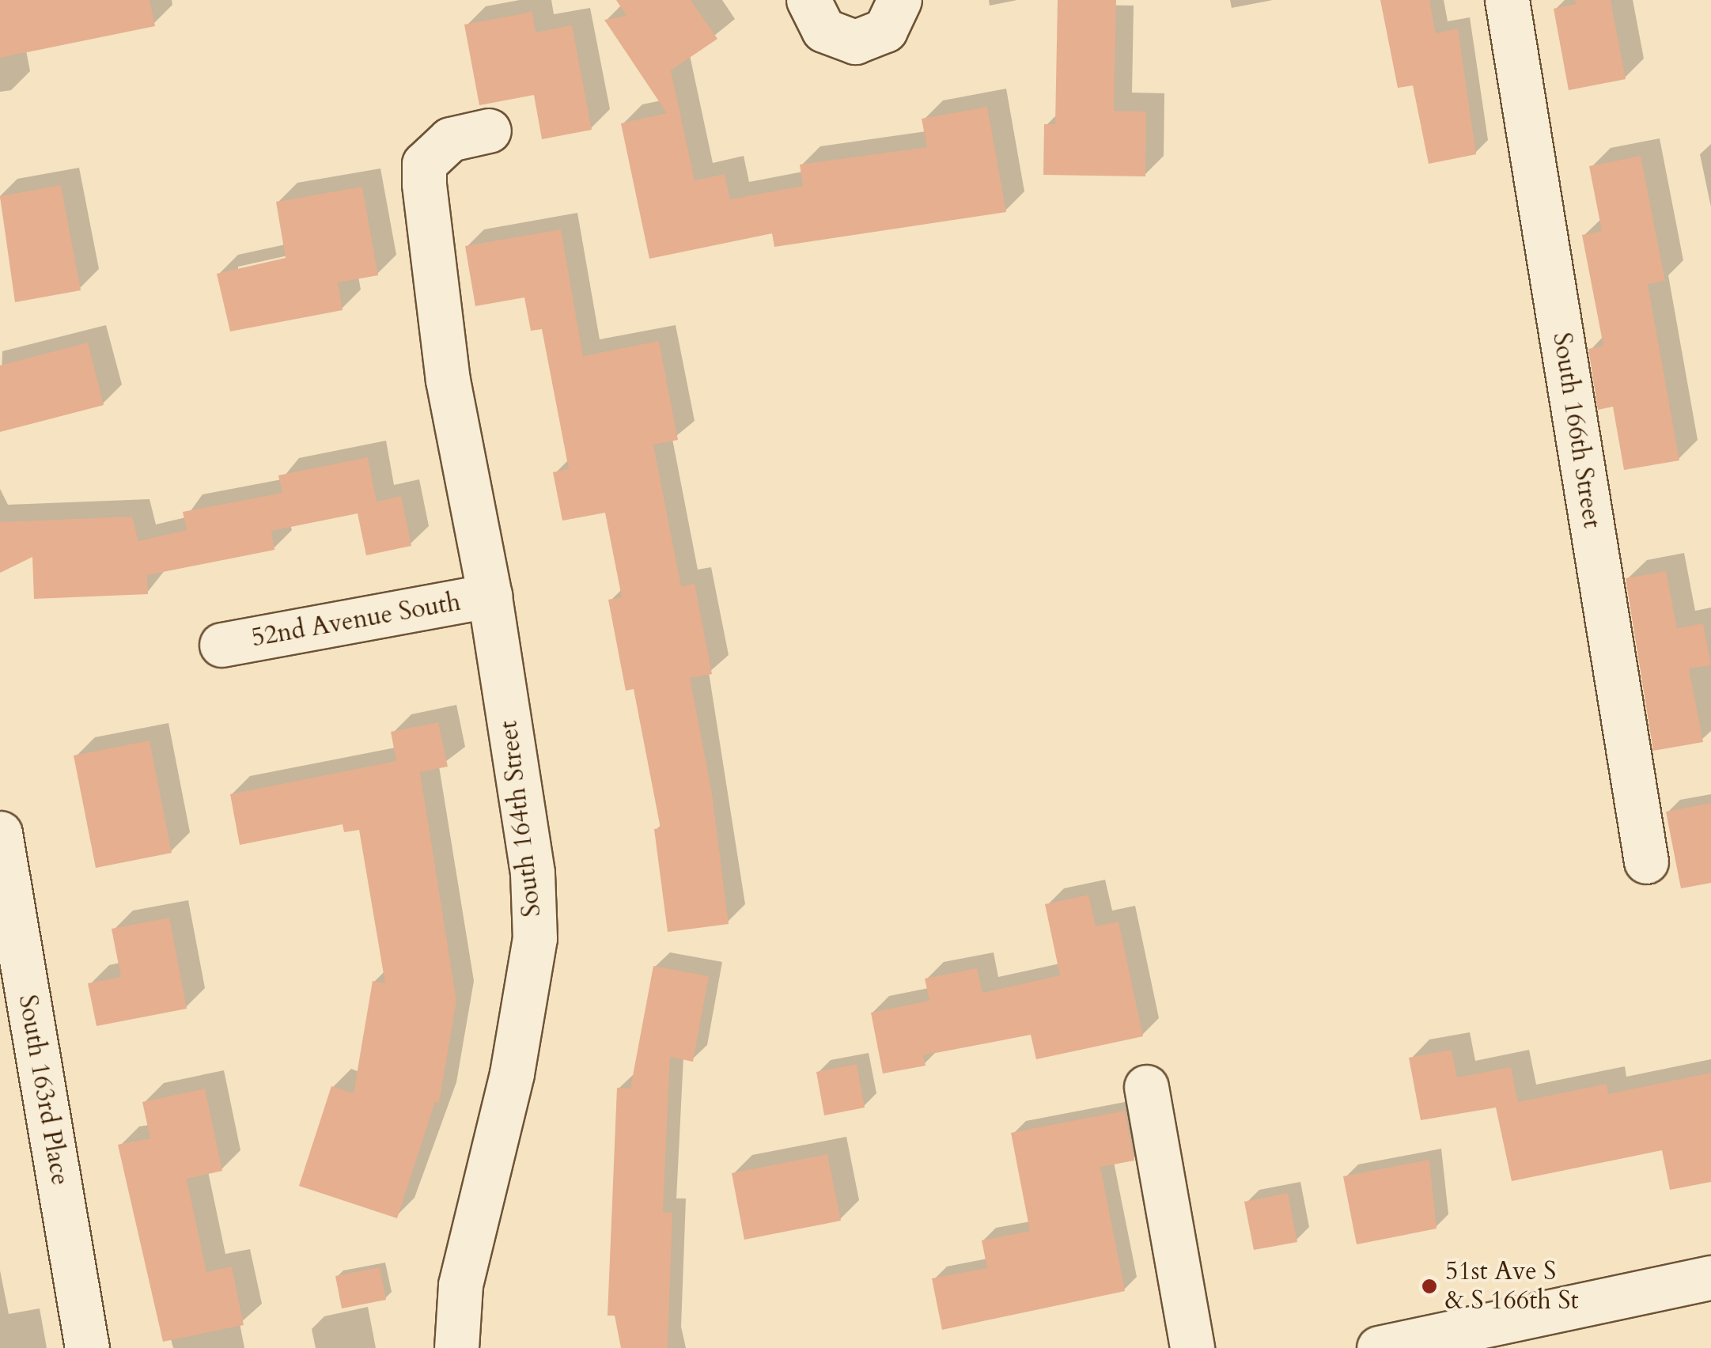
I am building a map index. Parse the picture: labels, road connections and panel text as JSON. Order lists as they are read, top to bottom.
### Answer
{
  "streets": {
    "street": [
      "South 166th Street",
      "52nd Avenue South",
      "South 164th Street",
      "South 163rd Place"
    ]
  },
  "crossings": [
    ["52nd Avenue South", "South 164th Street"]
  ],
  "places": ["51st Ave S & S 166th St"]
}
